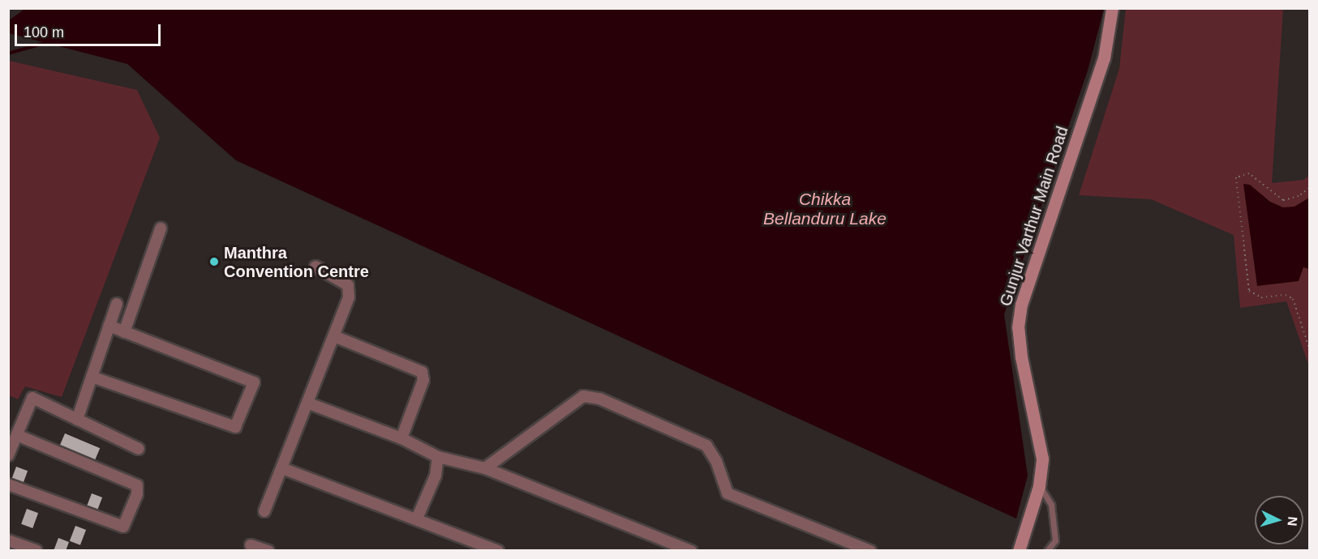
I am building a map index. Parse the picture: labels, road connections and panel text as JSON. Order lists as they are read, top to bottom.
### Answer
{
  "streets": {
    "main road": ["Gunjur Varthur Main Road"]
  },
  "water": ["Chikka Bellanduru Lake"],
  "places": ["Manthra Convention Centre"],
  "scale_bar": "100 m",
  "north": "right"
}
